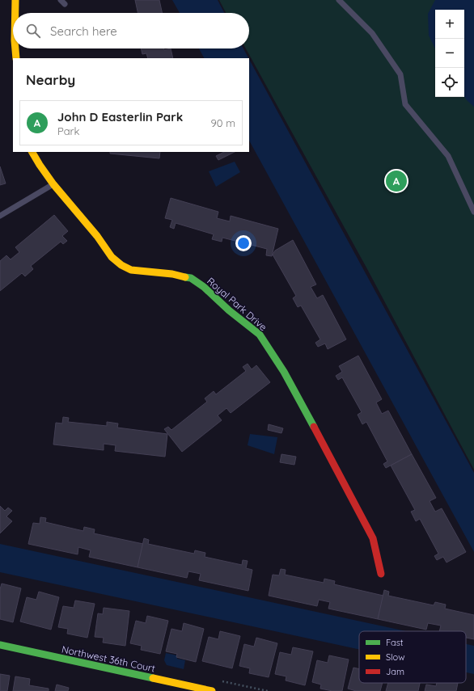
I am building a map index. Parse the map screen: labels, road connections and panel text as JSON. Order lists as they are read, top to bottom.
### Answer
{
  "streets": {
    "street": ["Royal Park Drive", "Northwest 36th Court"]
  },
  "legend": ["Fast", "Slow", "Jam"],
  "page": {
    "map_buttons": ["+", "−"],
    "search": "Search here",
    "heading": "Nearby",
    "list": [
      {
        "mark": "A",
        "name": "John D Easterlin Park",
        "note": "Park",
        "value": "90 m"
      }
    ],
    "pins": "A"
  }
}
